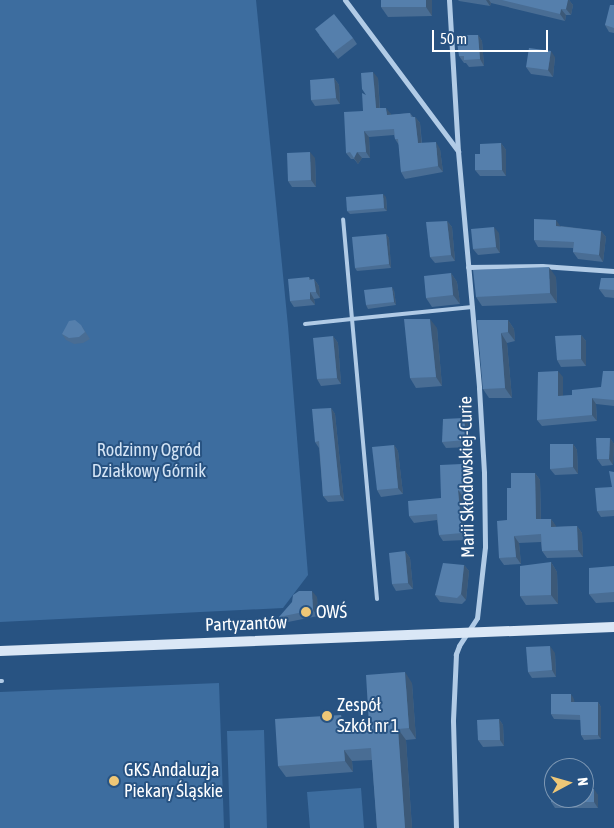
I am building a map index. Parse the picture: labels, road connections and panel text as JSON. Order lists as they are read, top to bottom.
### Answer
{
  "streets": {
    "street": ["Marii Skłodowskiej-Curie", "Partyzantów"]
  },
  "crossings": [
    ["Marii Skłodowskiej-Curie", "Partyzantów"]
  ],
  "parks": ["Rodzinny Ogród Działkowy Górnik"],
  "places": ["OWŚ", "Zespół Szkół nr 1", "GKS Andaluzja Piekary Śląskie"],
  "scale_bar": "50 m",
  "north": "right"
}
